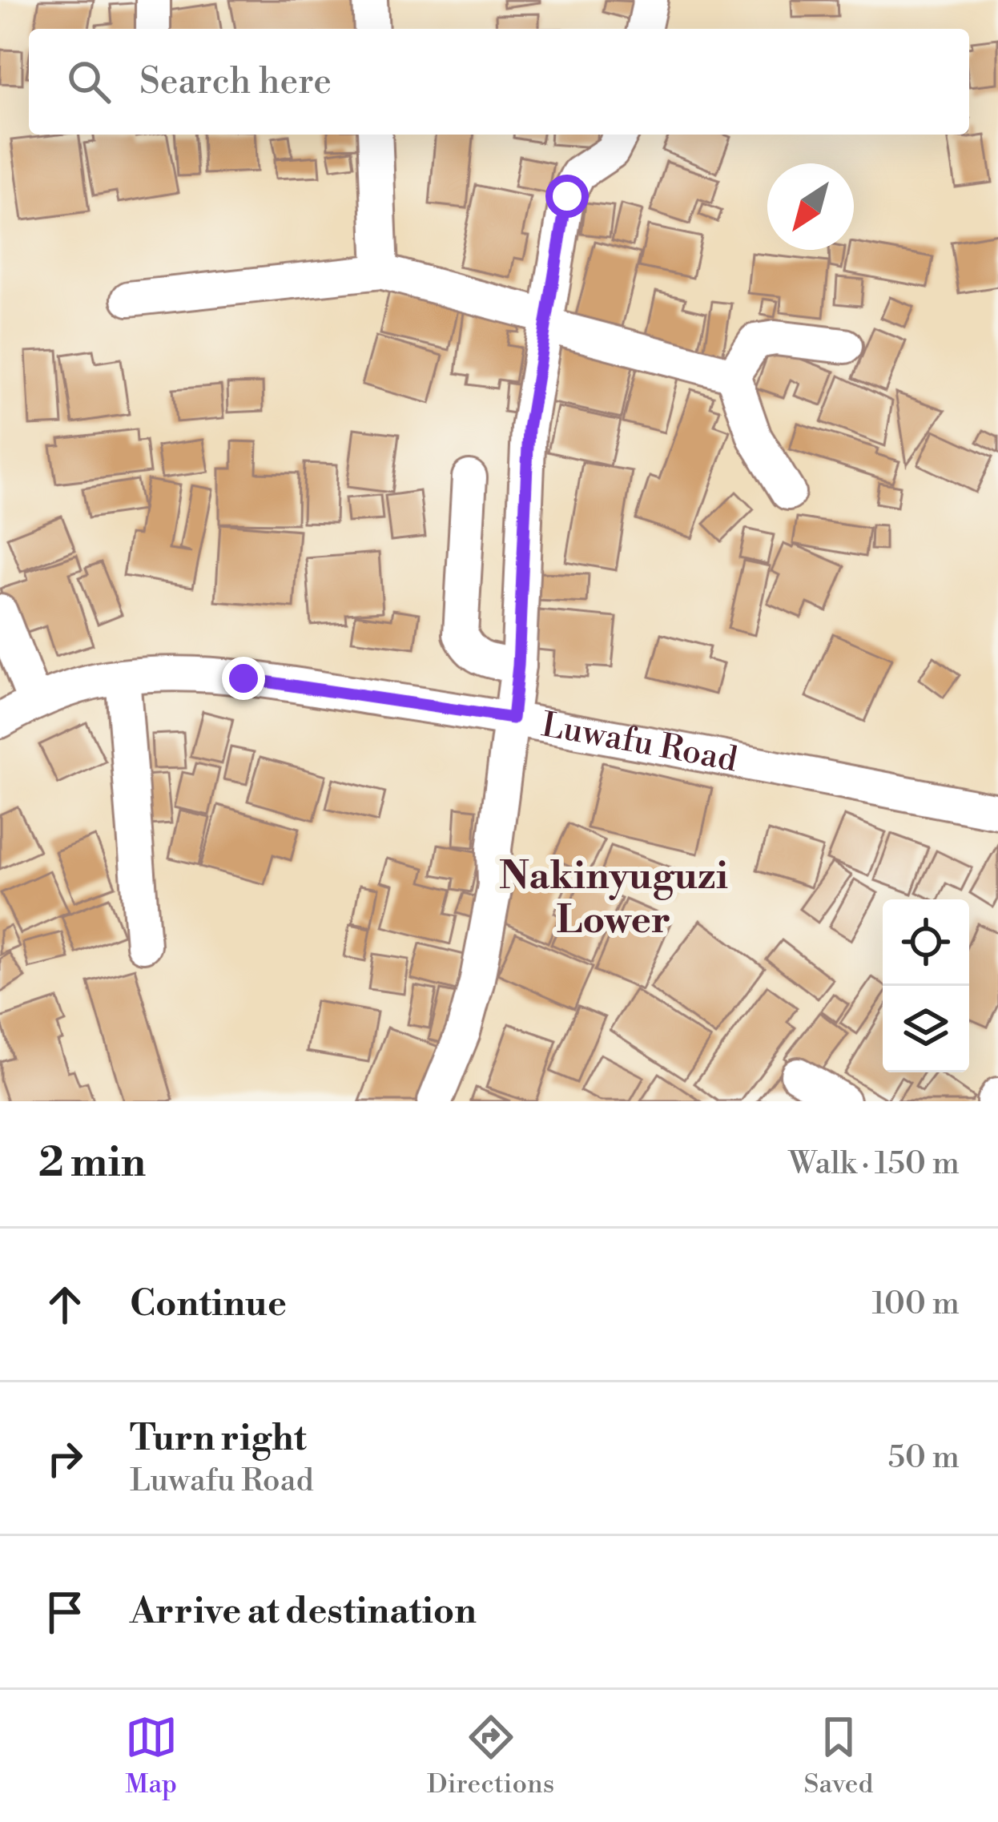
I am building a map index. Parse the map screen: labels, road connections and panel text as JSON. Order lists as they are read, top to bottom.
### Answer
{
  "streets": {
    "street": ["Luwafu Road"]
  },
  "districts": ["Nakinyuguzi Lower"],
  "north": "bottom left",
  "page": {
    "search": "Search here",
    "heading": ["2 min", "Walk · 150 m"],
    "list": [
      ["Continue", "100 m"],
      ["Turn right", "Luwafu Road", "50 m"],
      "Arrive at destination"
    ],
    "nav": ["Map", "Directions", "Saved"]
  }
}
